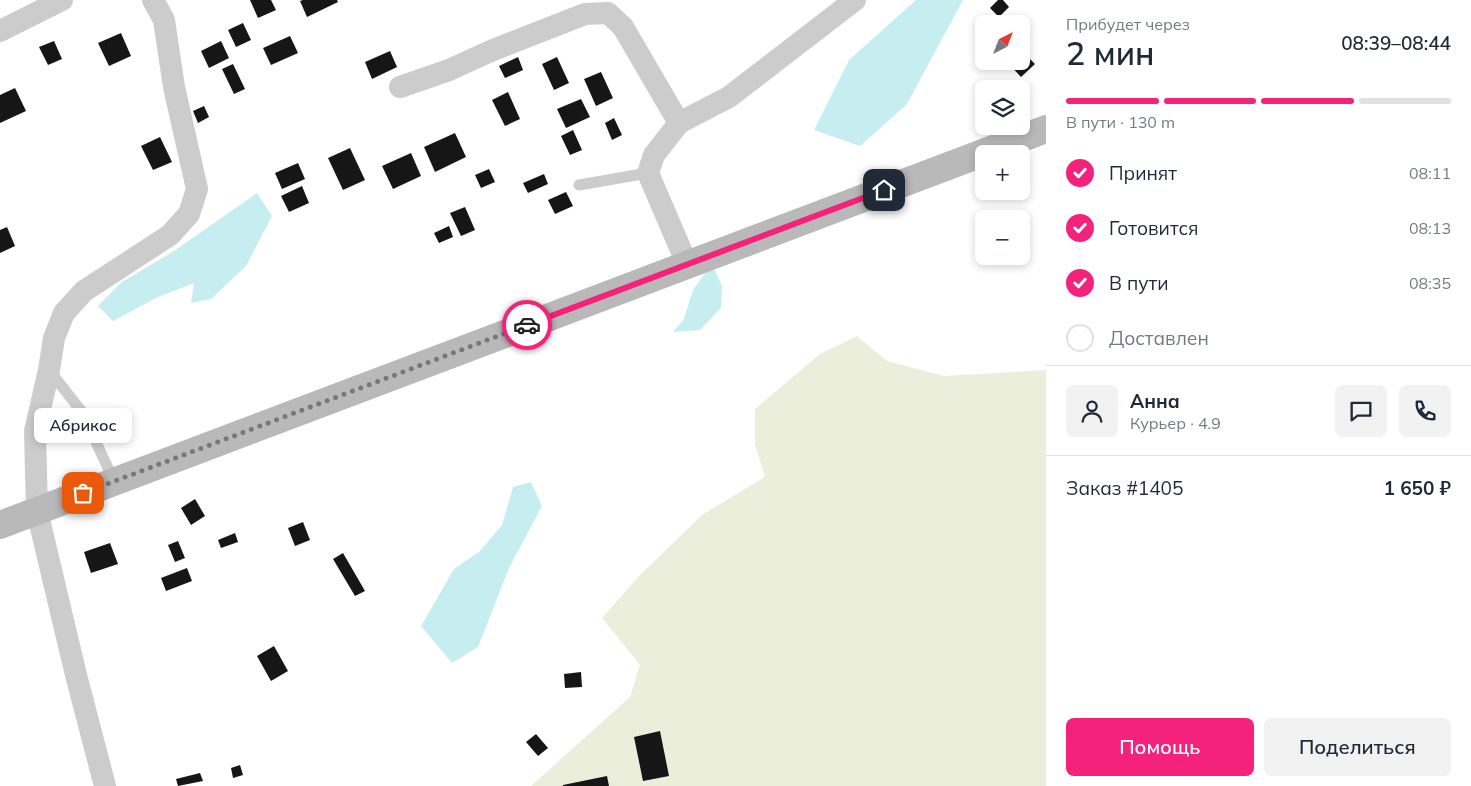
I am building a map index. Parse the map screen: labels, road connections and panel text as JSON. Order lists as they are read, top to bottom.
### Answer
{
  "places": ["Абрикос"],
  "north": "top right",
  "page": {
    "heading": ["2 мин", "Прибудет через", "08:39–08:44"],
    "panel": [
      "Анна",
      "Курьер · 4.9",
      "Заказ #1405",
      "1 650 ₽"
    ],
    "map_buttons": ["+", "−"],
    "bar": "В пути · 130 m",
    "list": [
      ["Принят", "08:11"],
      ["Готовится", "08:13"],
      ["В пути", "08:35"],
      "Доставлен"
    ],
    "bubble": "Абрикос",
    "buttons": ["Помощь", "Поделиться"]
  }
}
